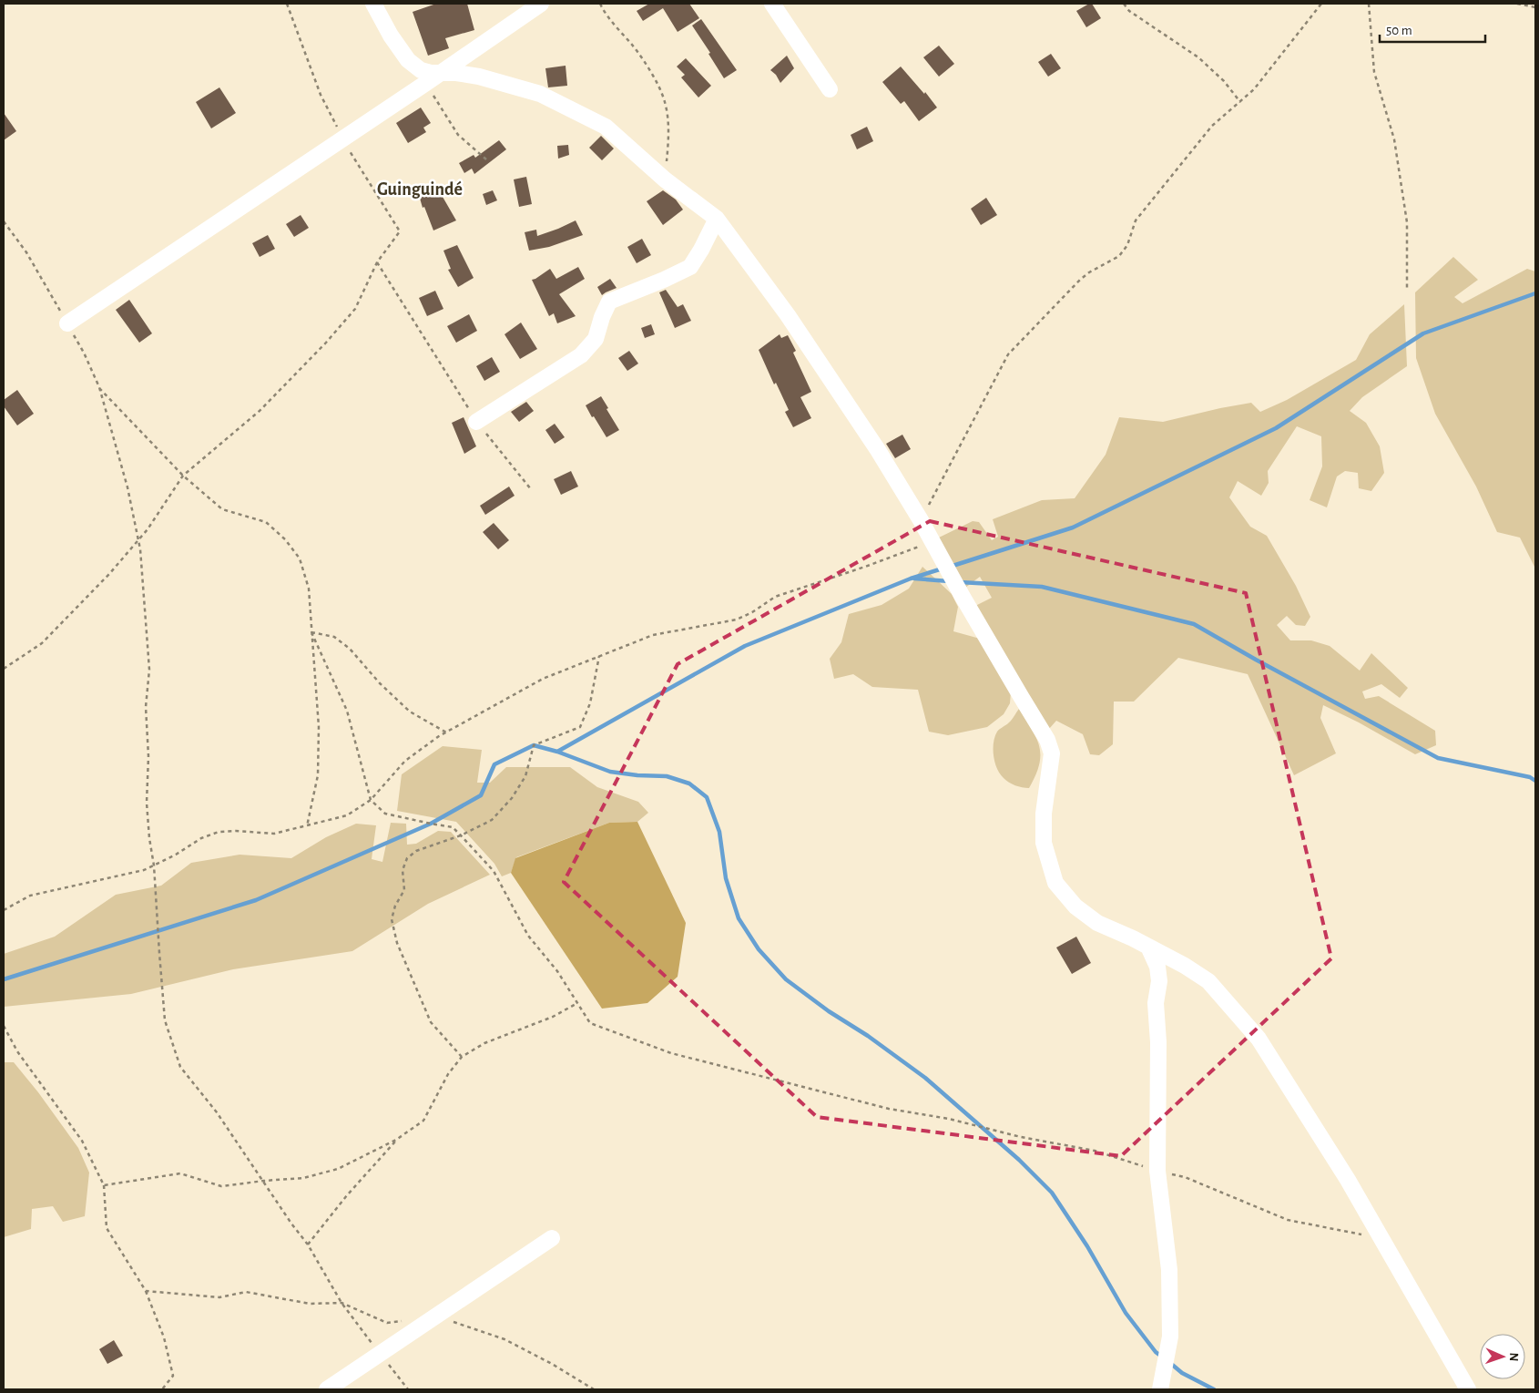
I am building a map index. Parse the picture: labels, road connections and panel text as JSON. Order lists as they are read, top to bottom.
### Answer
{
  "districts": ["Guinguindé"],
  "scale_bar": "50 m",
  "north": "right"
}
